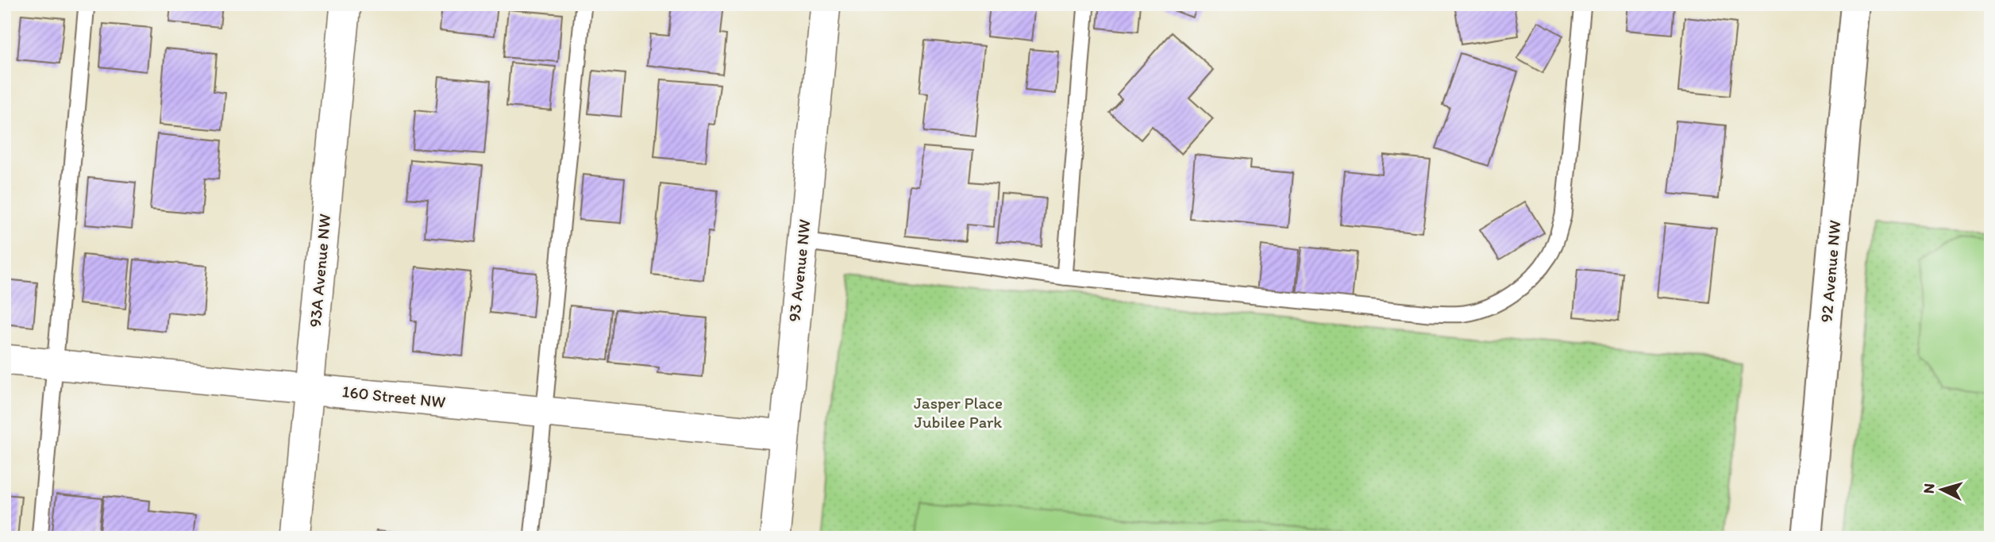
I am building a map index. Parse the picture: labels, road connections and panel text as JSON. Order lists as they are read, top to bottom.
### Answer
{
  "streets": {
    "street": [
      "93A Avenue NW",
      "93 Avenue NW",
      "92 Avenue NW",
      "160 Street NW"
    ]
  },
  "crossings": [
    ["93A Avenue NW", "160 Street NW"],
    ["93 Avenue NW", "160 Street NW"]
  ],
  "parks": ["Jasper Place Jubilee Park"],
  "north": "left"
}
